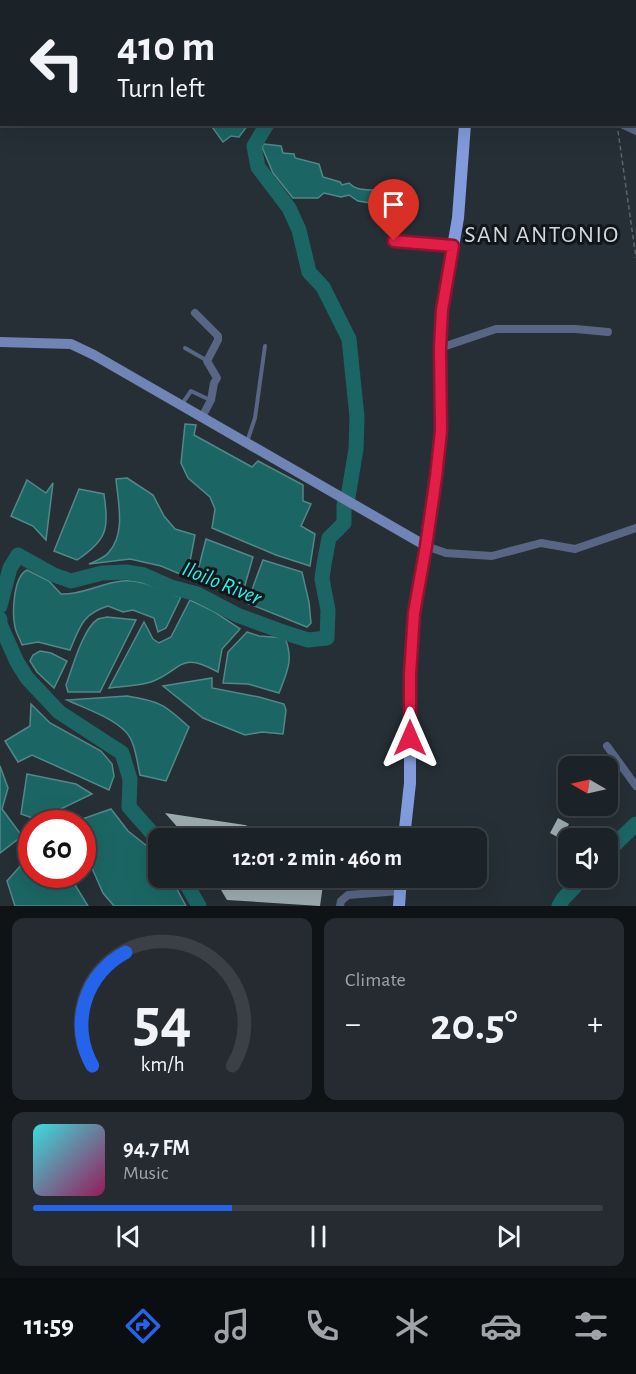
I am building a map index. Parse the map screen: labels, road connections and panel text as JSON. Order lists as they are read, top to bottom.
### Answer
{
  "districts": ["SAN ANTONIO"],
  "water": ["Iloilo River"],
  "north": "left",
  "page": {
    "turn": ["410 m", "Turn left"],
    "limit": "60",
    "trip": "12:01 · 2 min · 460 m",
    "tile": "Climate",
    "heat": ["−", "20.5°", "+"],
    "song": ["94.7 FM", "Music"],
    "tabs": "11:59",
    "gauge": ["54", "km/h"]
  }
}
